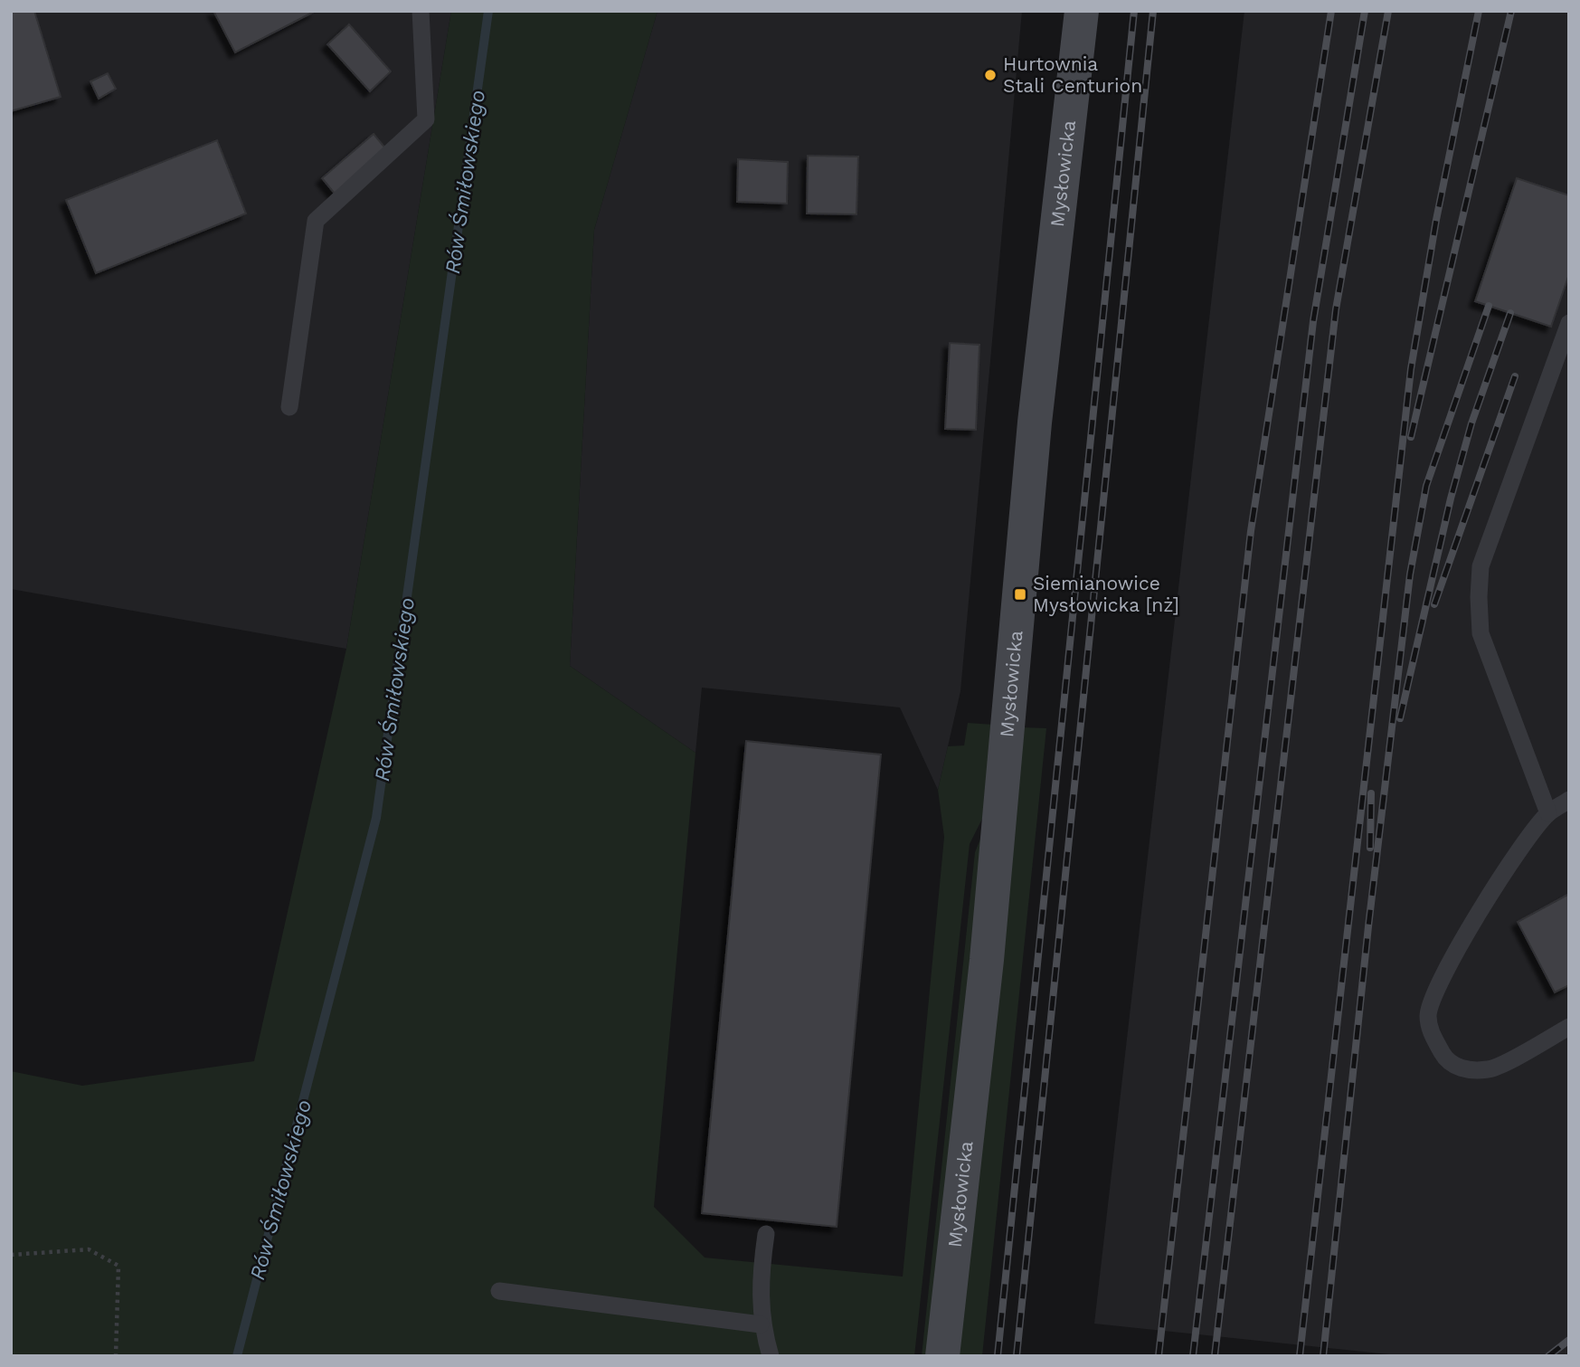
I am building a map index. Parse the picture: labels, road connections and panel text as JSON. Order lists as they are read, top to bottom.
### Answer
{
  "streets": {
    "street": ["Mysłowicka"]
  },
  "water": ["Rów Śmiłowskiego"],
  "places": {
    "other": ["Hurtownia Stali Centurion"],
    "transit": ["Siemianowice Mysłowicka [nż]"]
  }
}
